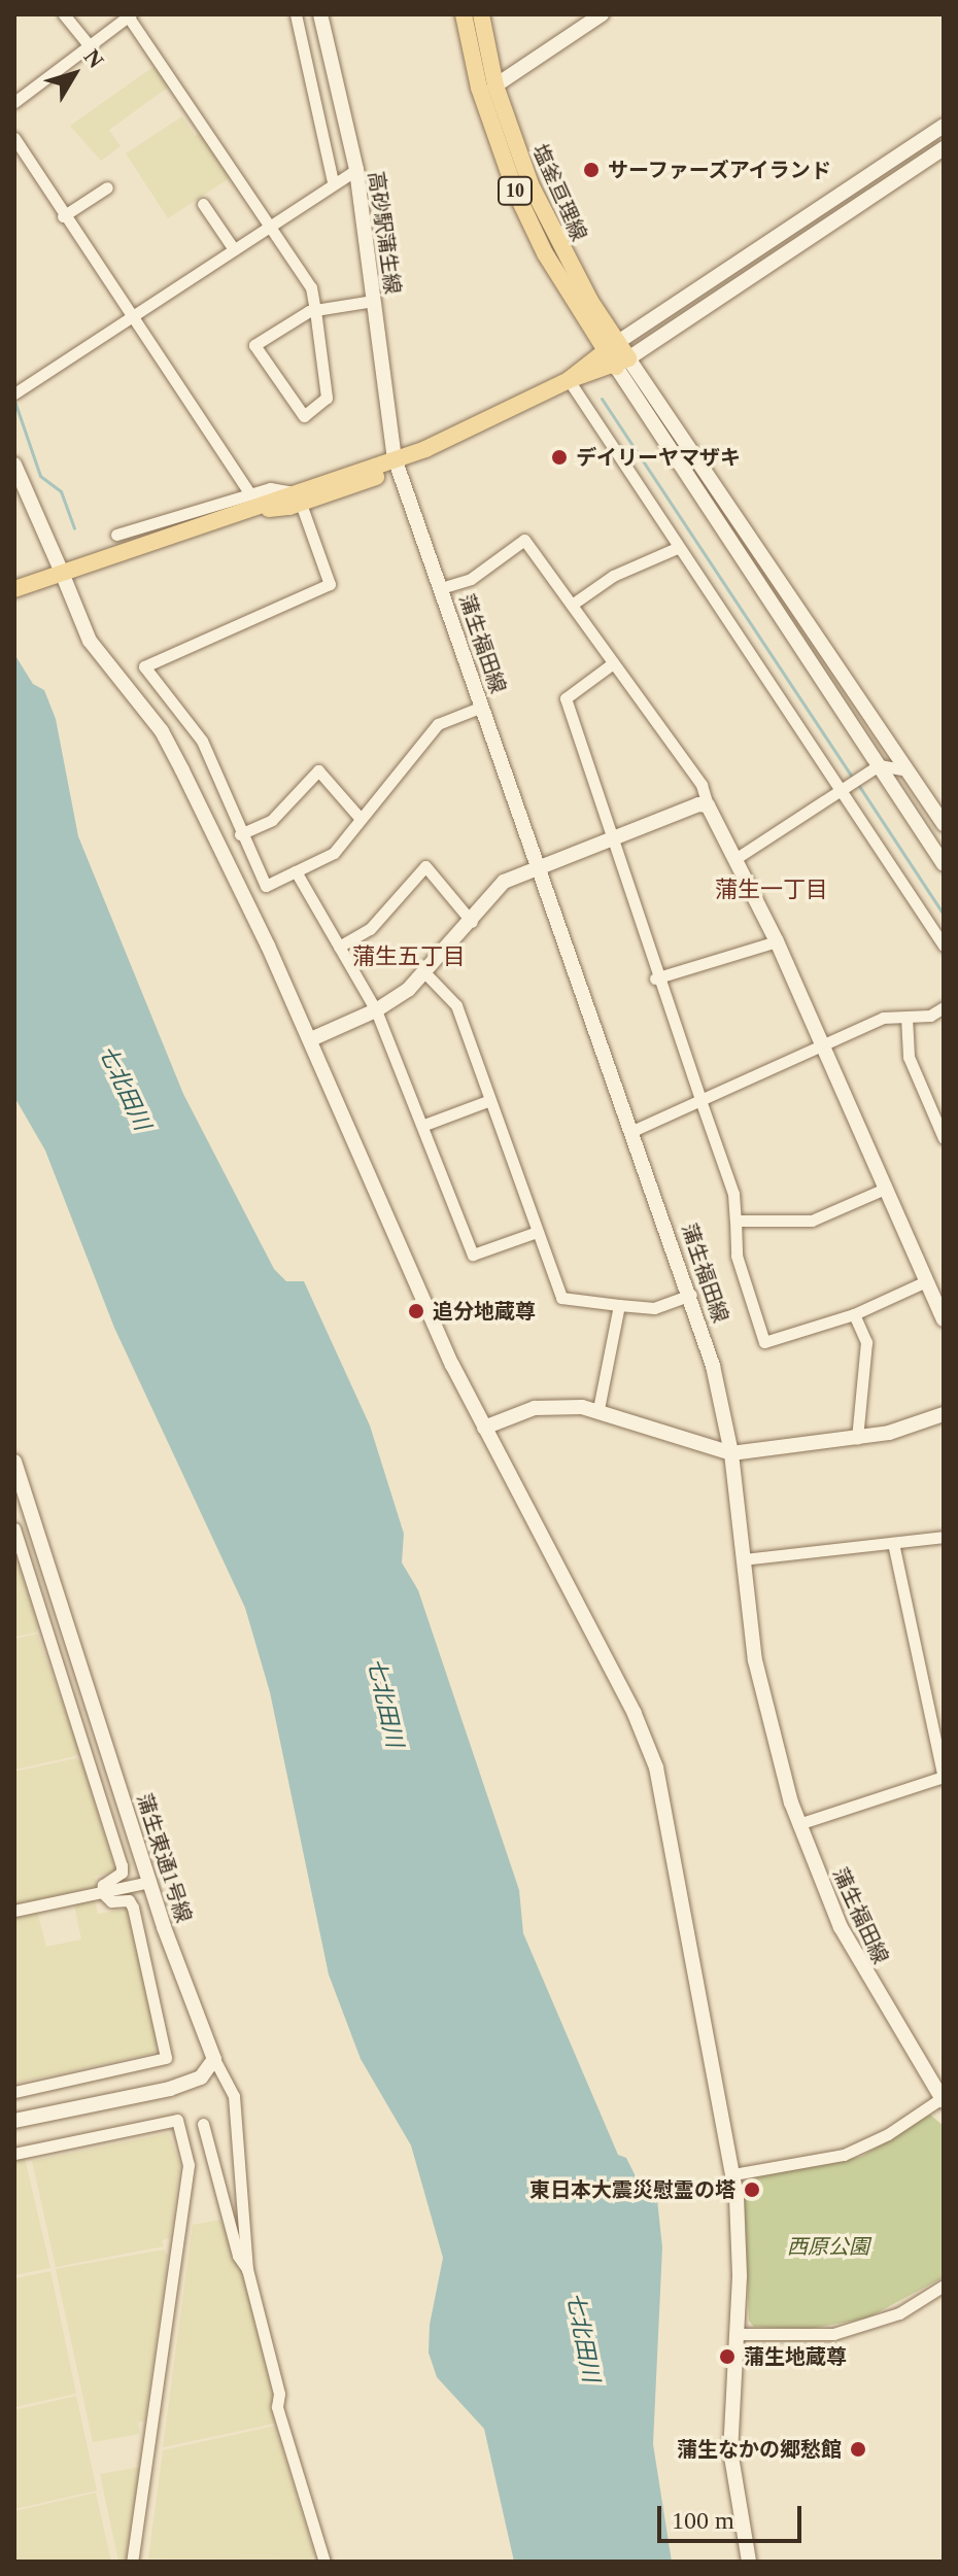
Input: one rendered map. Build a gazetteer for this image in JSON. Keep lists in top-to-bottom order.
{
  "streets": {
    "main road": ["10", "塩釜亘理線"],
    "street": ["高砂駅蒲生線", "蒲生福田線", "蒲生東通1号線"]
  },
  "crossings": [
    ["高砂駅蒲生線", "蒲生福田線"]
  ],
  "districts": ["蒲生一丁目", "蒲生五丁目"],
  "water": ["七北田川"],
  "parks": ["西原公園"],
  "places": [
    "サーファーズアイランド",
    "デイリーヤマザキ",
    "追分地蔵尊",
    "東日本大震災慰霊の塔",
    "蒲生地蔵尊",
    "蒲生なかの郷愁館"
  ],
  "scale_bar": "100 m",
  "north": "top right"
}
